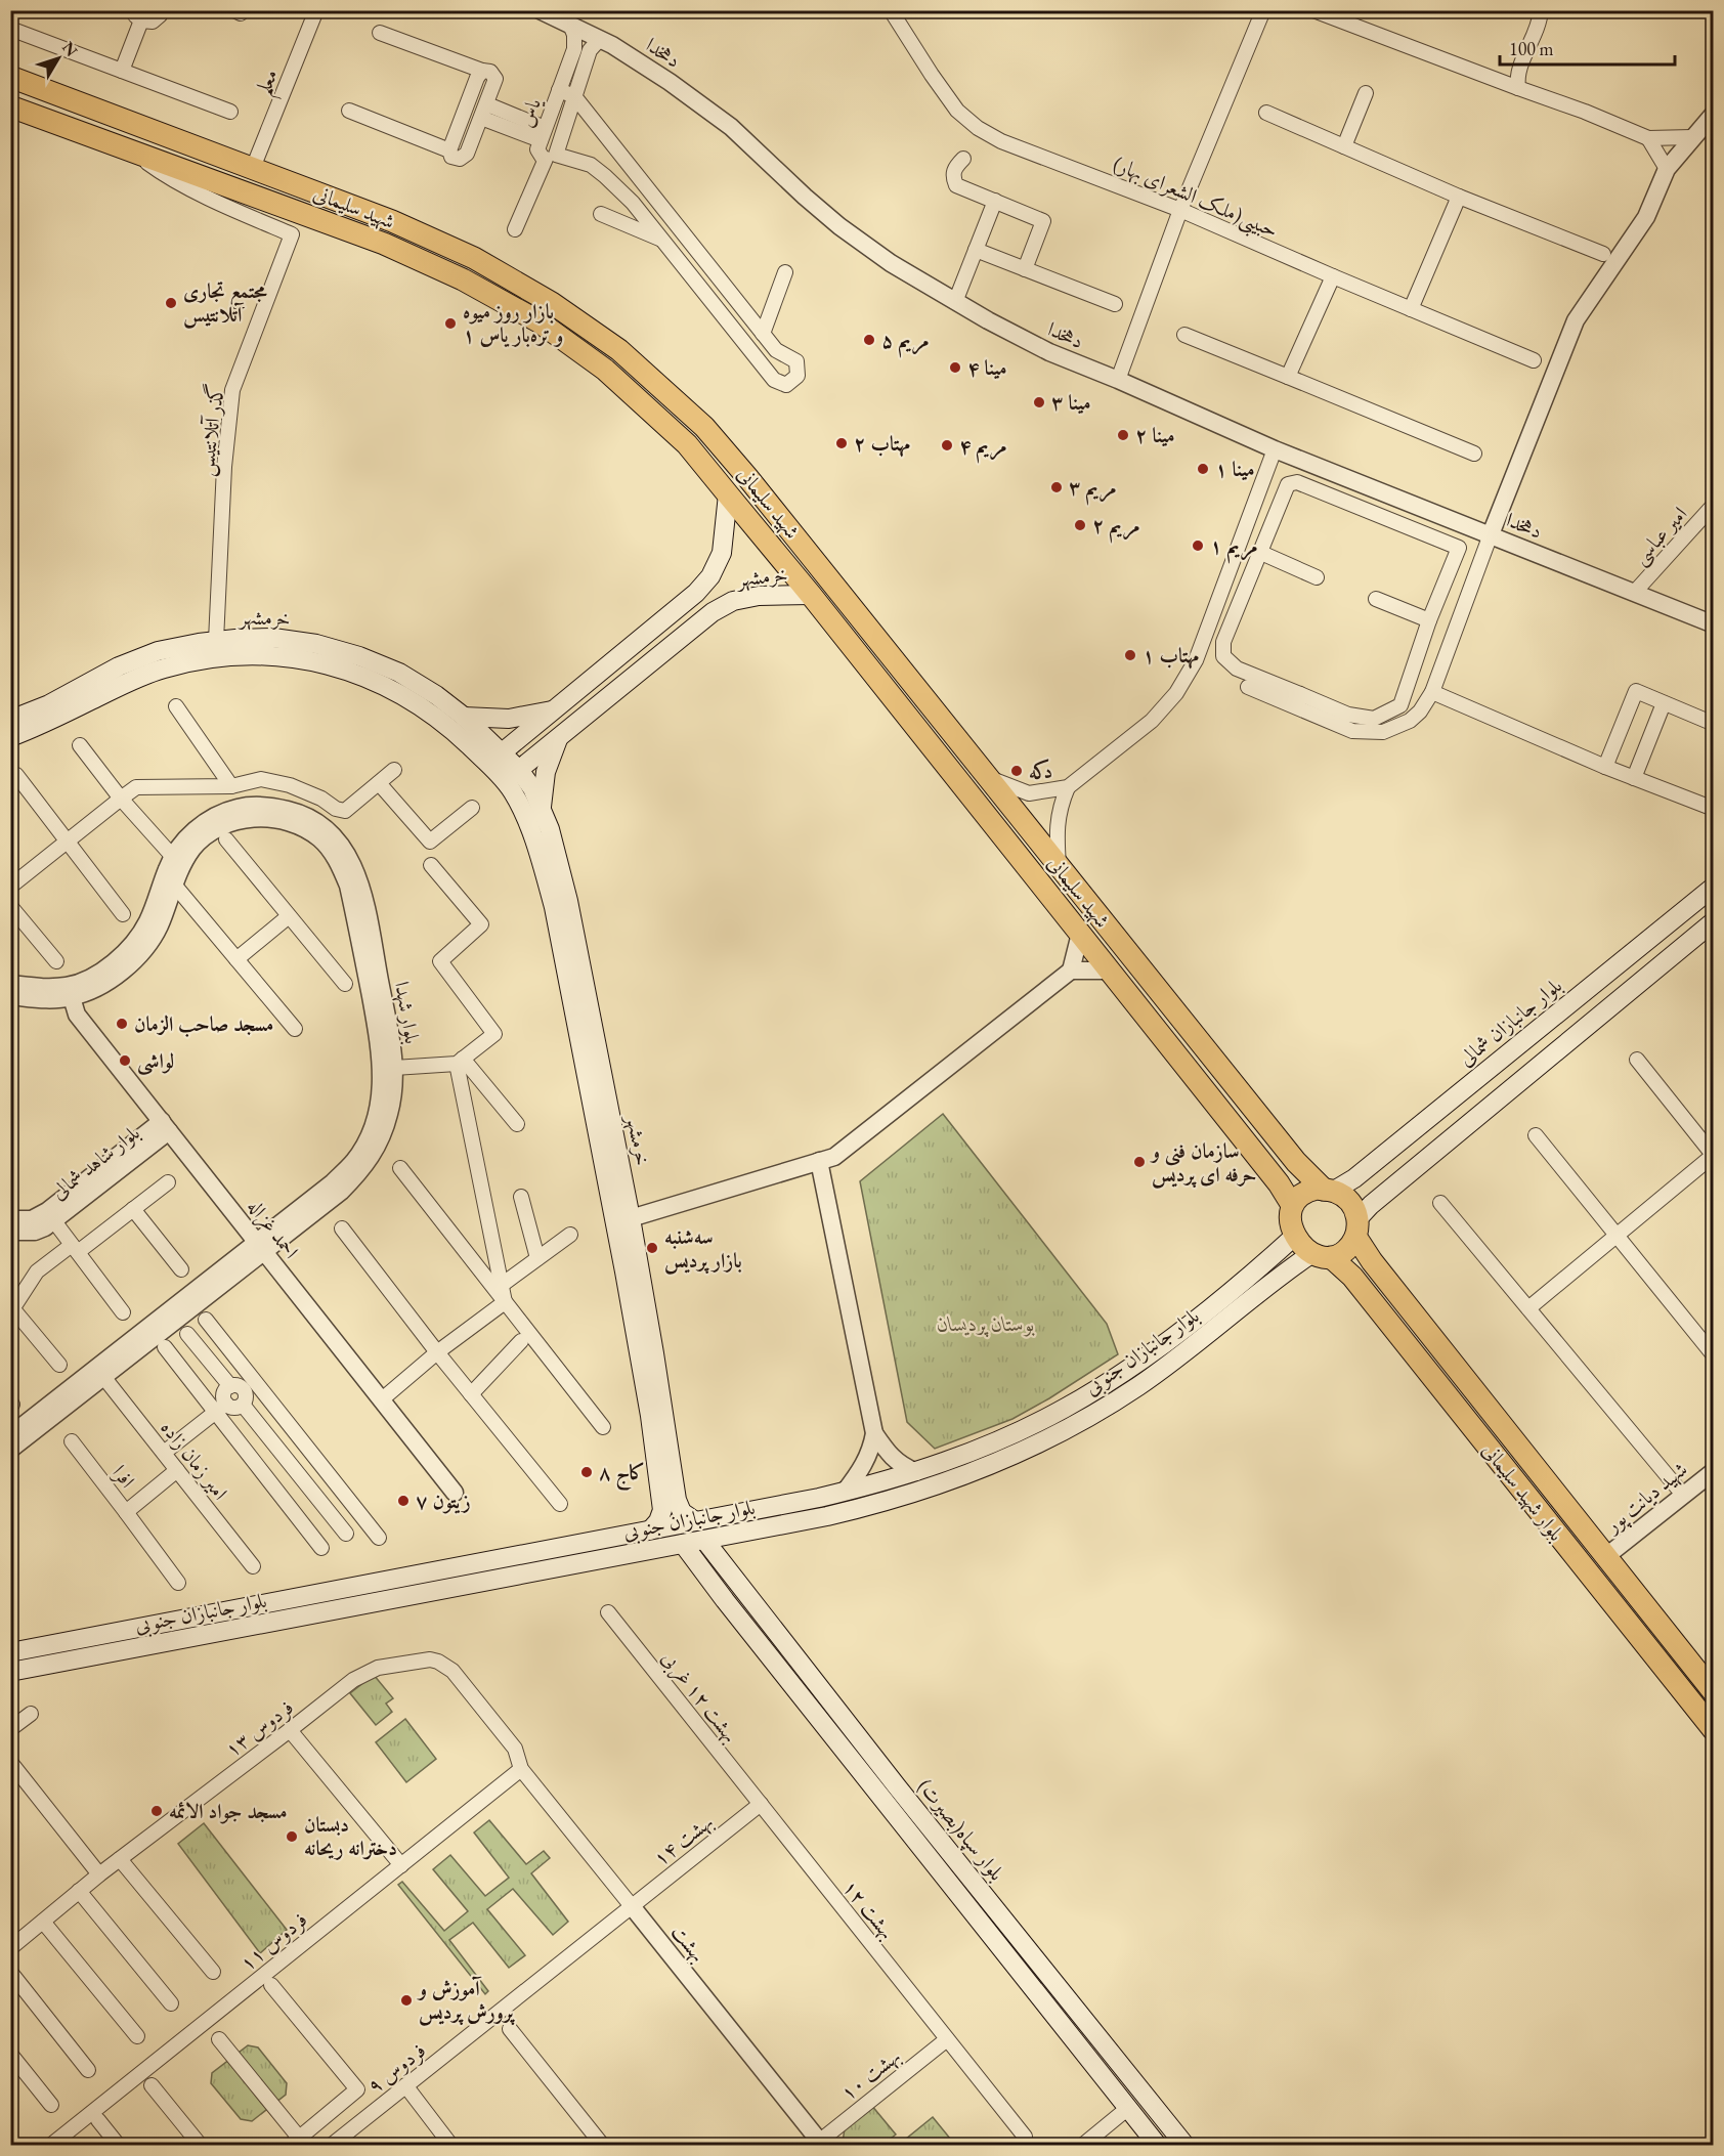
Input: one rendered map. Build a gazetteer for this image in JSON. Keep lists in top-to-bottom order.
{
  "streets": {
    "main road": [
      "شهید سلیمانی",
      "خرمشهر",
      "بلوار جانبازان شمالی",
      "بلوار جانبازان جنوبی",
      "بلوار شهید سلیمانی",
      "بلوار سپاه(بصیرت)"
    ],
    "street": [
      "دهخدا",
      "معلم",
      "یاس",
      "حبیبی(ملک الشعرای بهار)",
      "گذر آتلانتیس",
      "امیر عباسی",
      "بلوار شهدا",
      "بلوار شاهد شمالی",
      "احمد غزاله",
      "امیر زمان زاده",
      "افرا",
      "شهید دیانت پور",
      "بهشت ۱۲ غربی",
      "فردوس ۱۳",
      "بهشت ۱۴",
      "بهشت ۱۲",
      "فردوس ۱۱",
      "بهشت",
      "فردوس ۹",
      "بهشت ۱۰"
    ]
  },
  "crossings": [
    ["دهخدا", "یاس"],
    ["دهخدا", "امیر عباسی"],
    ["معلم", "شهید سلیمانی"],
    ["شهید سلیمانی", "گذر آتلانتیس"],
    ["شهید سلیمانی", "خرمشهر"],
    ["شهید سلیمانی", "بلوار جانبازان شمالی"],
    ["شهید سلیمانی", "بلوار جانبازان جنوبی"],
    ["شهید سلیمانی", "بلوار شهید سلیمانی"],
    ["گذر آتلانتیس", "خرمشهر"],
    ["بلوار شهدا", "احمد غزاله"],
    ["بلوار شهدا", "امیر زمان زاده"],
    ["بلوار جانبازان شمالی", "بلوار جانبازان جنوبی"],
    ["بلوار جانبازان شمالی", "بلوار شهید سلیمانی"],
    ["بلوار شاهد شمالی", "احمد غزاله"],
    ["بلوار جانبازان جنوبی", "بلوار شهید سلیمانی"],
    ["بلوار جانبازان جنوبی", "بلوار سپاه(بصیرت)"],
    ["امیر زمان زاده", "افرا"],
    ["بلوار شهید سلیمانی", "شهید دیانت پور"],
    ["بهشت ۱۲ غربی", "بهشت ۱۴"],
    ["بهشت ۱۲ غربی", "بهشت ۱۲"],
    ["فردوس ۱۳", "فردوس ۱۱"],
    ["فردوس ۱۳", "بهشت"],
    ["بهشت ۱۴", "بهشت ۱۲"],
    ["بهشت ۱۴", "بهشت"],
    ["بهشت ۱۴", "فردوس ۹"],
    ["بهشت ۱۲", "بهشت ۱۰"],
    ["فردوس ۱۱", "بهشت"],
    ["بهشت", "فردوس ۹"],
    ["بهشت", "بهشت ۱۰"]
  ],
  "parks": ["بوستان پردیسان"],
  "places": [
    "مجتمع تجاری آتلانتیس",
    "بازار روز میوه و تره‌بار یاس ۱",
    "مریم ۵",
    "مینا ۴",
    "مینا ۳",
    "مینا ۲",
    "مهتاب ۲",
    "مریم ۴",
    "مینا ۱",
    "مریم ۳",
    "مریم ۲",
    "مریم ۱",
    "مهتاب ۱",
    "دکه",
    "مسجد صاحب الزمان",
    "لواشی",
    "سازمان فنی و حرفه ای پردیس",
    "سه‌شنبه بازار پردیس",
    "کاج ۸",
    "زیتون ۷",
    "مسجد جواد الائمه",
    "دبستان دخترانه ریحانه",
    "آموزش و پرورش پردیس"
  ],
  "scale_bar": "100 m",
  "north": "top right"
}
